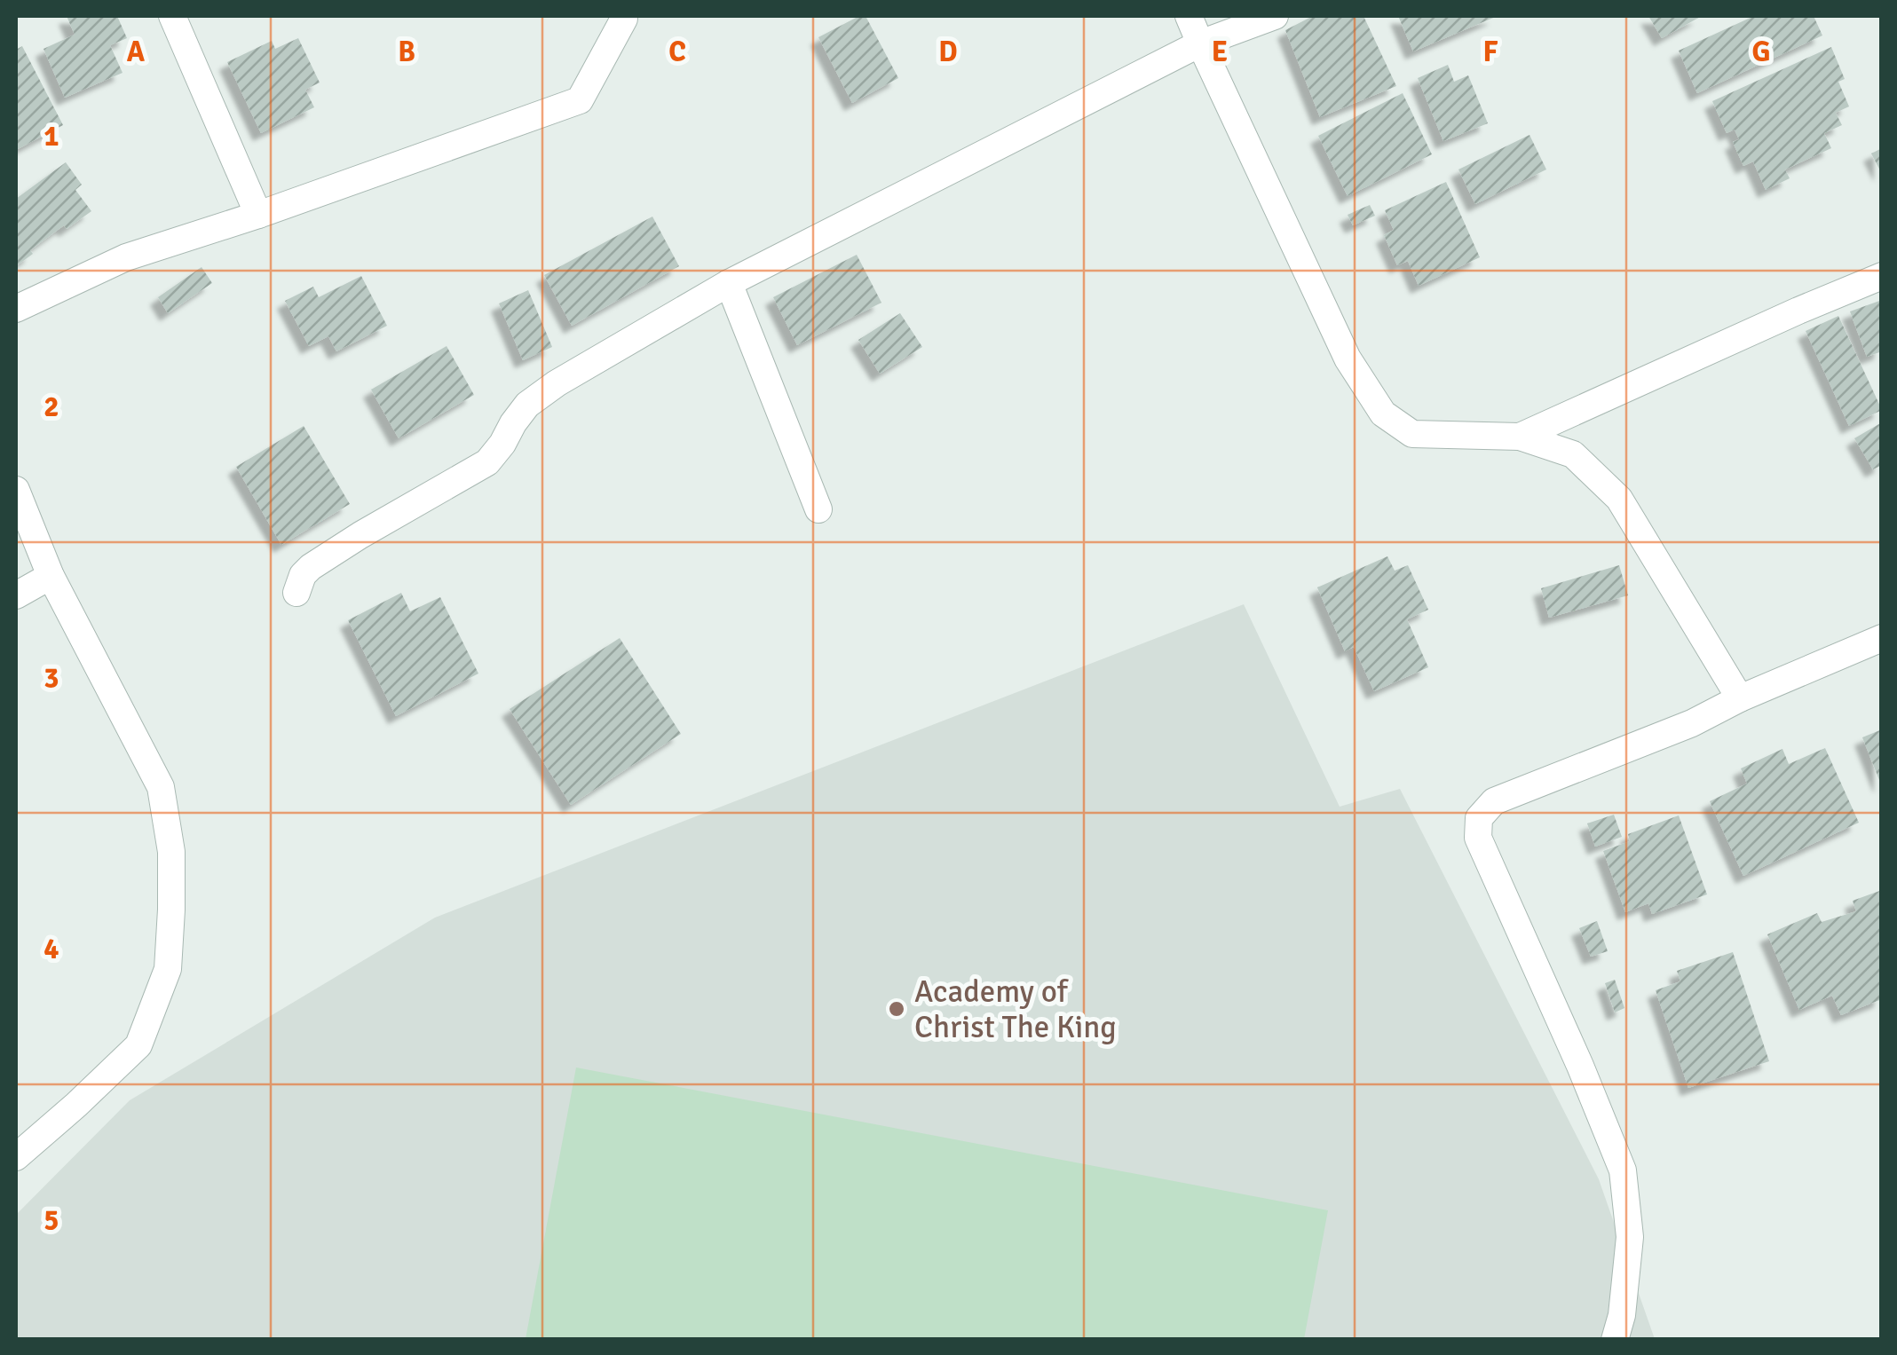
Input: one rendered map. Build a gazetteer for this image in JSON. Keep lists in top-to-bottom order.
{
  "places": ["Academy of Christ The King"],
  "grid": {
    "columns": [
      "A",
      "B",
      "C",
      "D",
      "E",
      "F",
      "G"
    ],
    "rows": [
      "1",
      "2",
      "3",
      "4",
      "5"
    ]
  }
}
